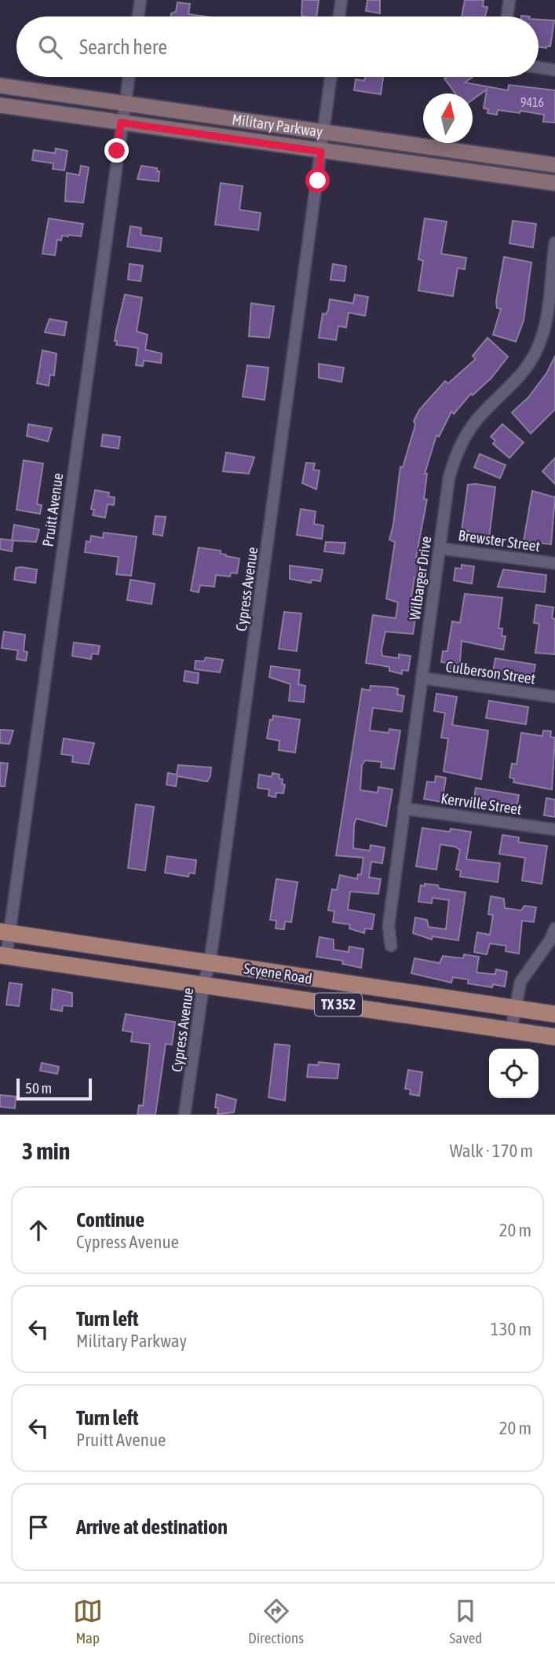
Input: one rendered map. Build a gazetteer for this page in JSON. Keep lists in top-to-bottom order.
{
  "streets": {
    "main road": ["Military Parkway", "Scyene Road", "TX 352"],
    "street": [
      "Pruitt Avenue",
      "Brewster Street",
      "Wilbarger Drive",
      "Cypress Avenue",
      "Culberson Street",
      "Kerrville Street"
    ]
  },
  "crossings": [
    ["Military Parkway", "Pruitt Avenue"],
    ["Military Parkway", "Cypress Avenue"],
    ["Pruitt Avenue", "Scyene Road"],
    ["Brewster Street", "Wilbarger Drive"],
    ["Wilbarger Drive", "Culberson Street"],
    ["Wilbarger Drive", "Kerrville Street"],
    ["Cypress Avenue", "Scyene Road"]
  ],
  "house_numbers": ["9416"],
  "scale_bar": "50 m",
  "north": "top",
  "page": {
    "search": "Search here",
    "scale": "50 m",
    "heading": ["3 min", "Walk · 170 m"],
    "list": [
      ["Continue", "Cypress Avenue", "20 m"],
      ["Turn left", "Military Parkway", "130 m"],
      ["Turn left", "Pruitt Avenue", "20 m"],
      "Arrive at destination"
    ],
    "nav": ["Map", "Directions", "Saved"]
  }
}
